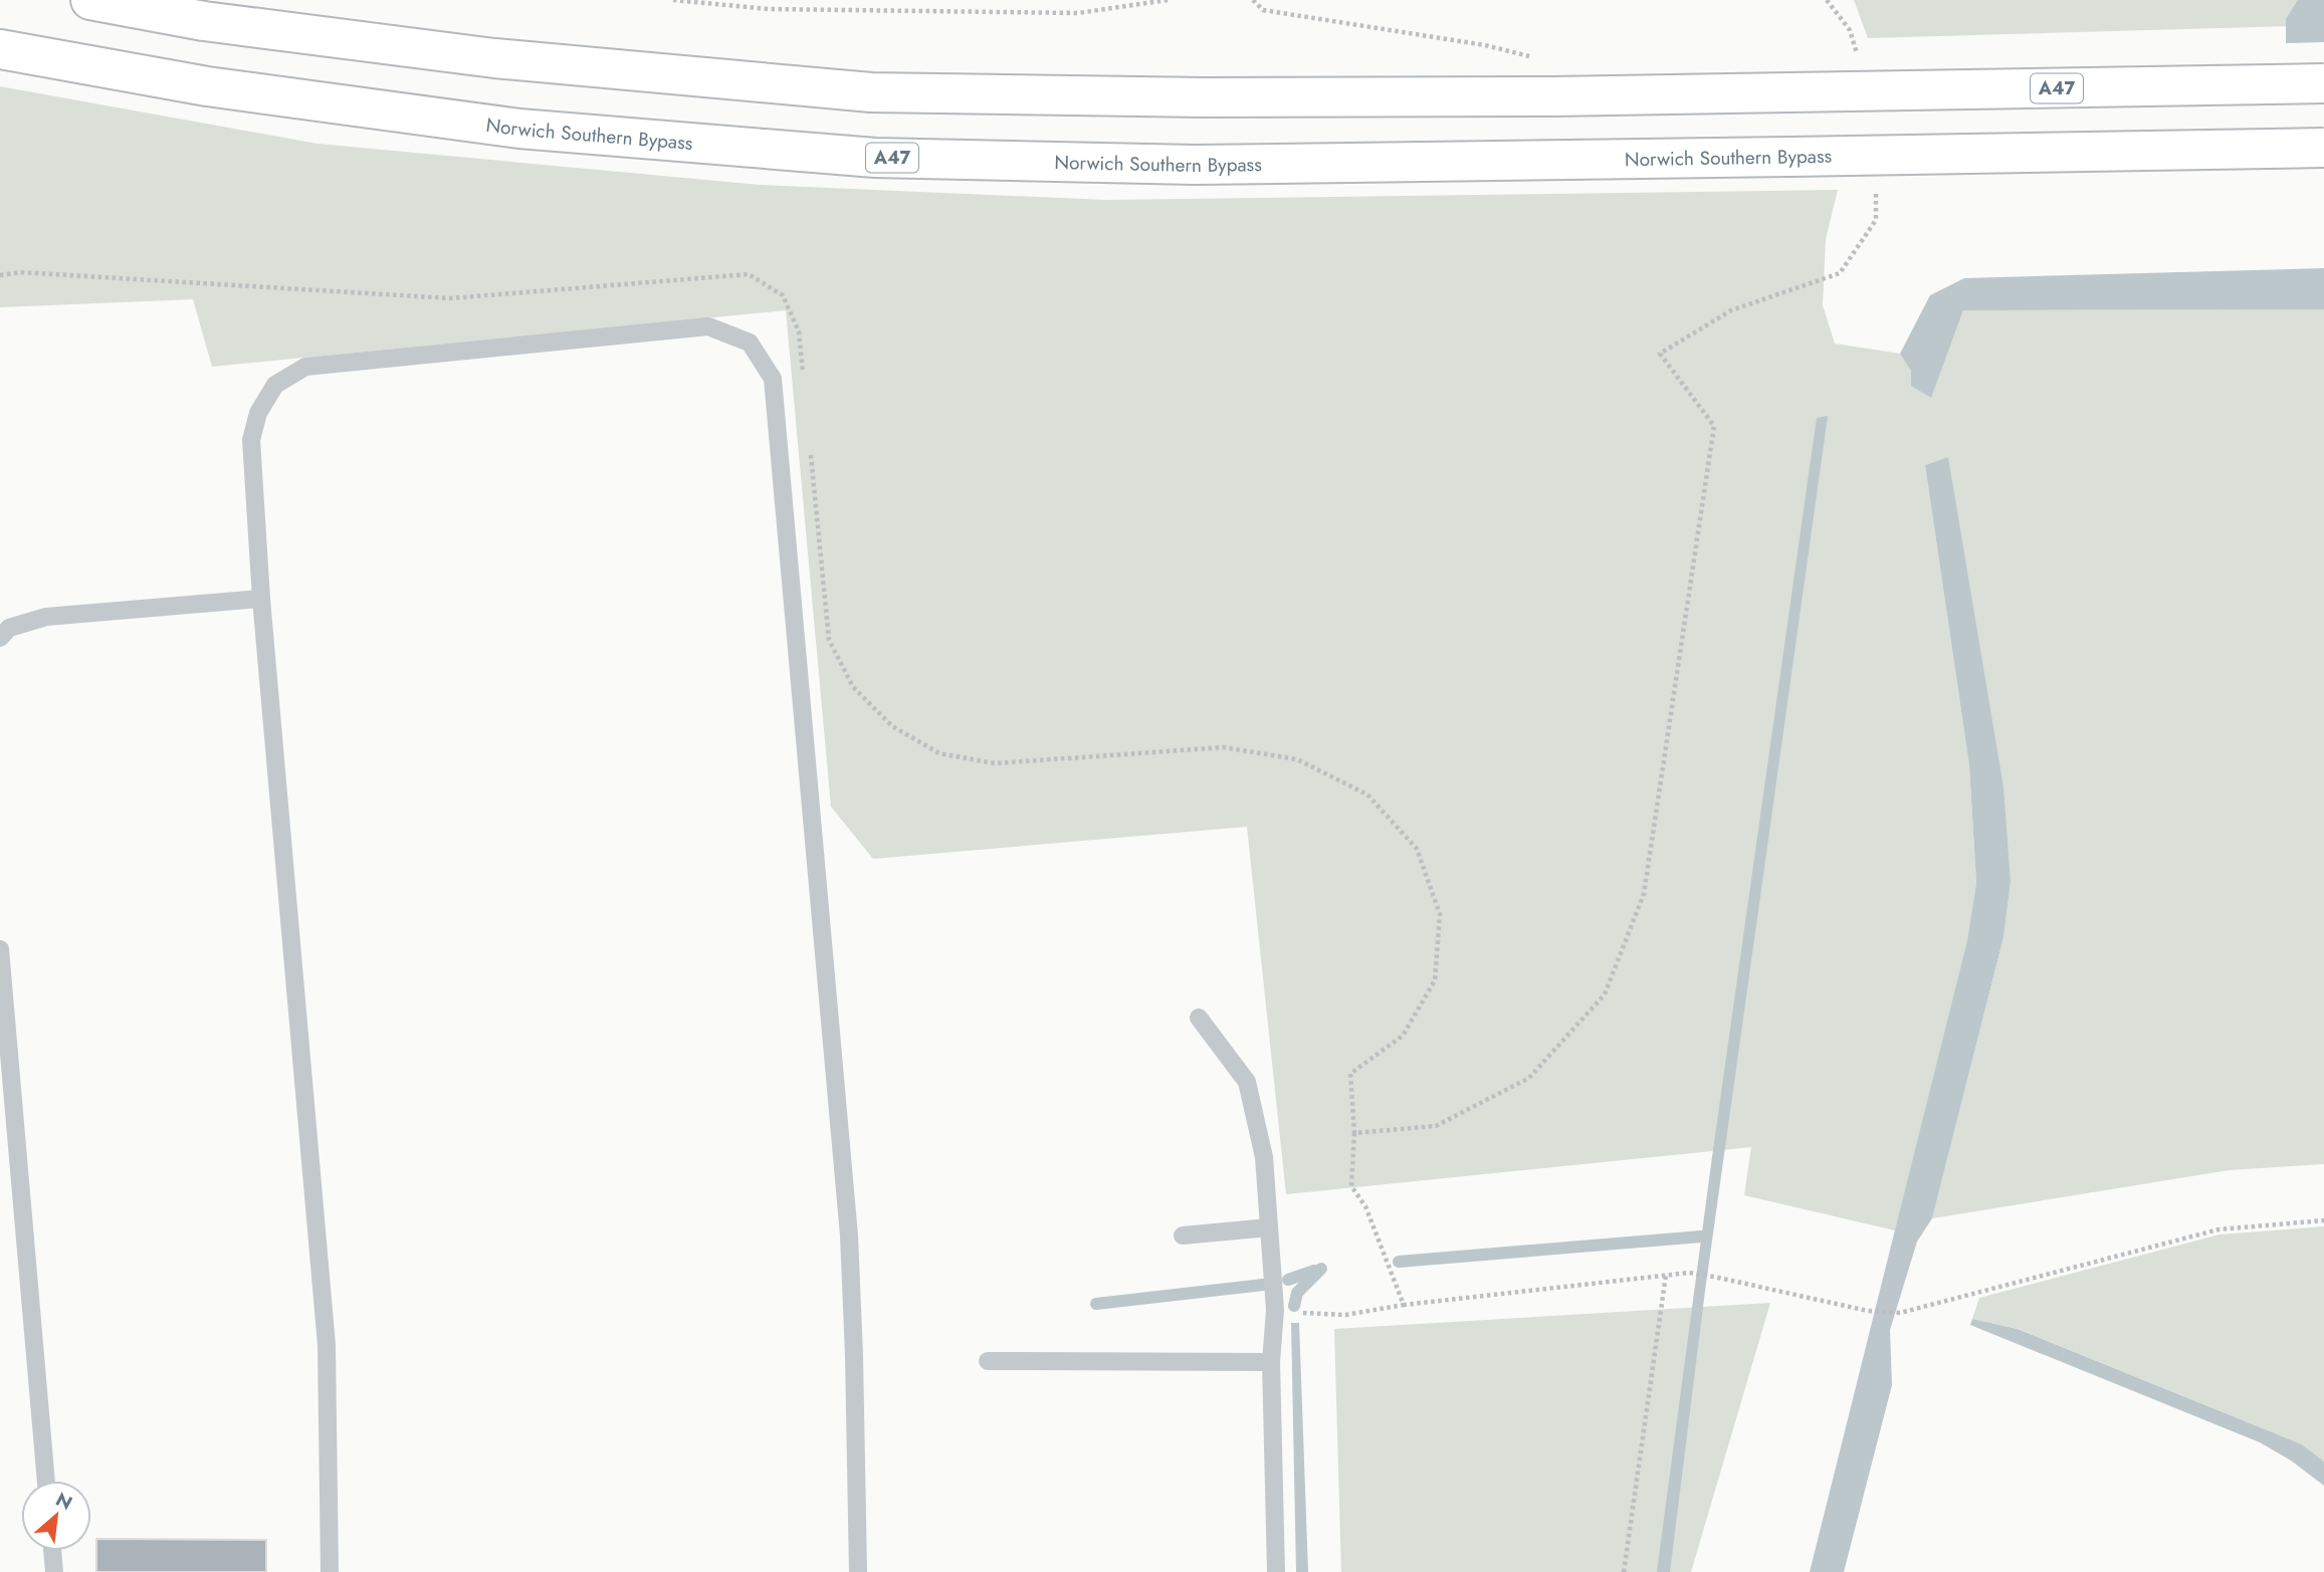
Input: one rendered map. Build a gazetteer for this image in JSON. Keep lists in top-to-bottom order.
{
  "streets": {
    "highway": ["A47", "Norwich Southern Bypass"]
  },
  "north": "top right"
}
